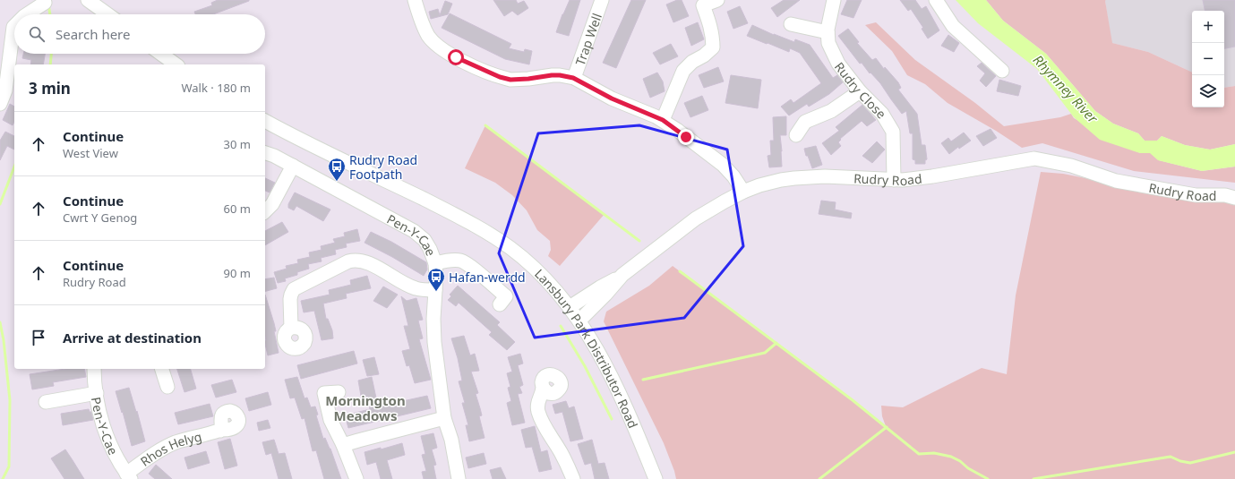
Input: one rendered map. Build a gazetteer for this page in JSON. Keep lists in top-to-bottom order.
{
  "streets": {
    "street": [
      "Trap Well",
      "Rudry Close",
      "Rudry Road",
      "Pen-Y-Cae",
      "Lansbury Park Distributor Road",
      "Rhos Helyg"
    ]
  },
  "crossings": [
    ["Rudry Close", "Rudry Road"],
    ["Pen-Y-Cae", "Rhos Helyg"]
  ],
  "districts": ["Mornington Meadows"],
  "water": ["Rhymney River"],
  "places": {
    "bus stop": ["Rudry Road Footpath", "Hafan-werdd"]
  },
  "page": {
    "map_buttons": ["+", "−"],
    "search": "Search here",
    "heading": ["3 min", "Walk · 180 m"],
    "list": [
      ["Continue", "West View", "30 m"],
      ["Continue", "Cwrt Y Genog", "60 m"],
      ["Continue", "Rudry Road", "90 m"],
      "Arrive at destination"
    ]
  }
}
